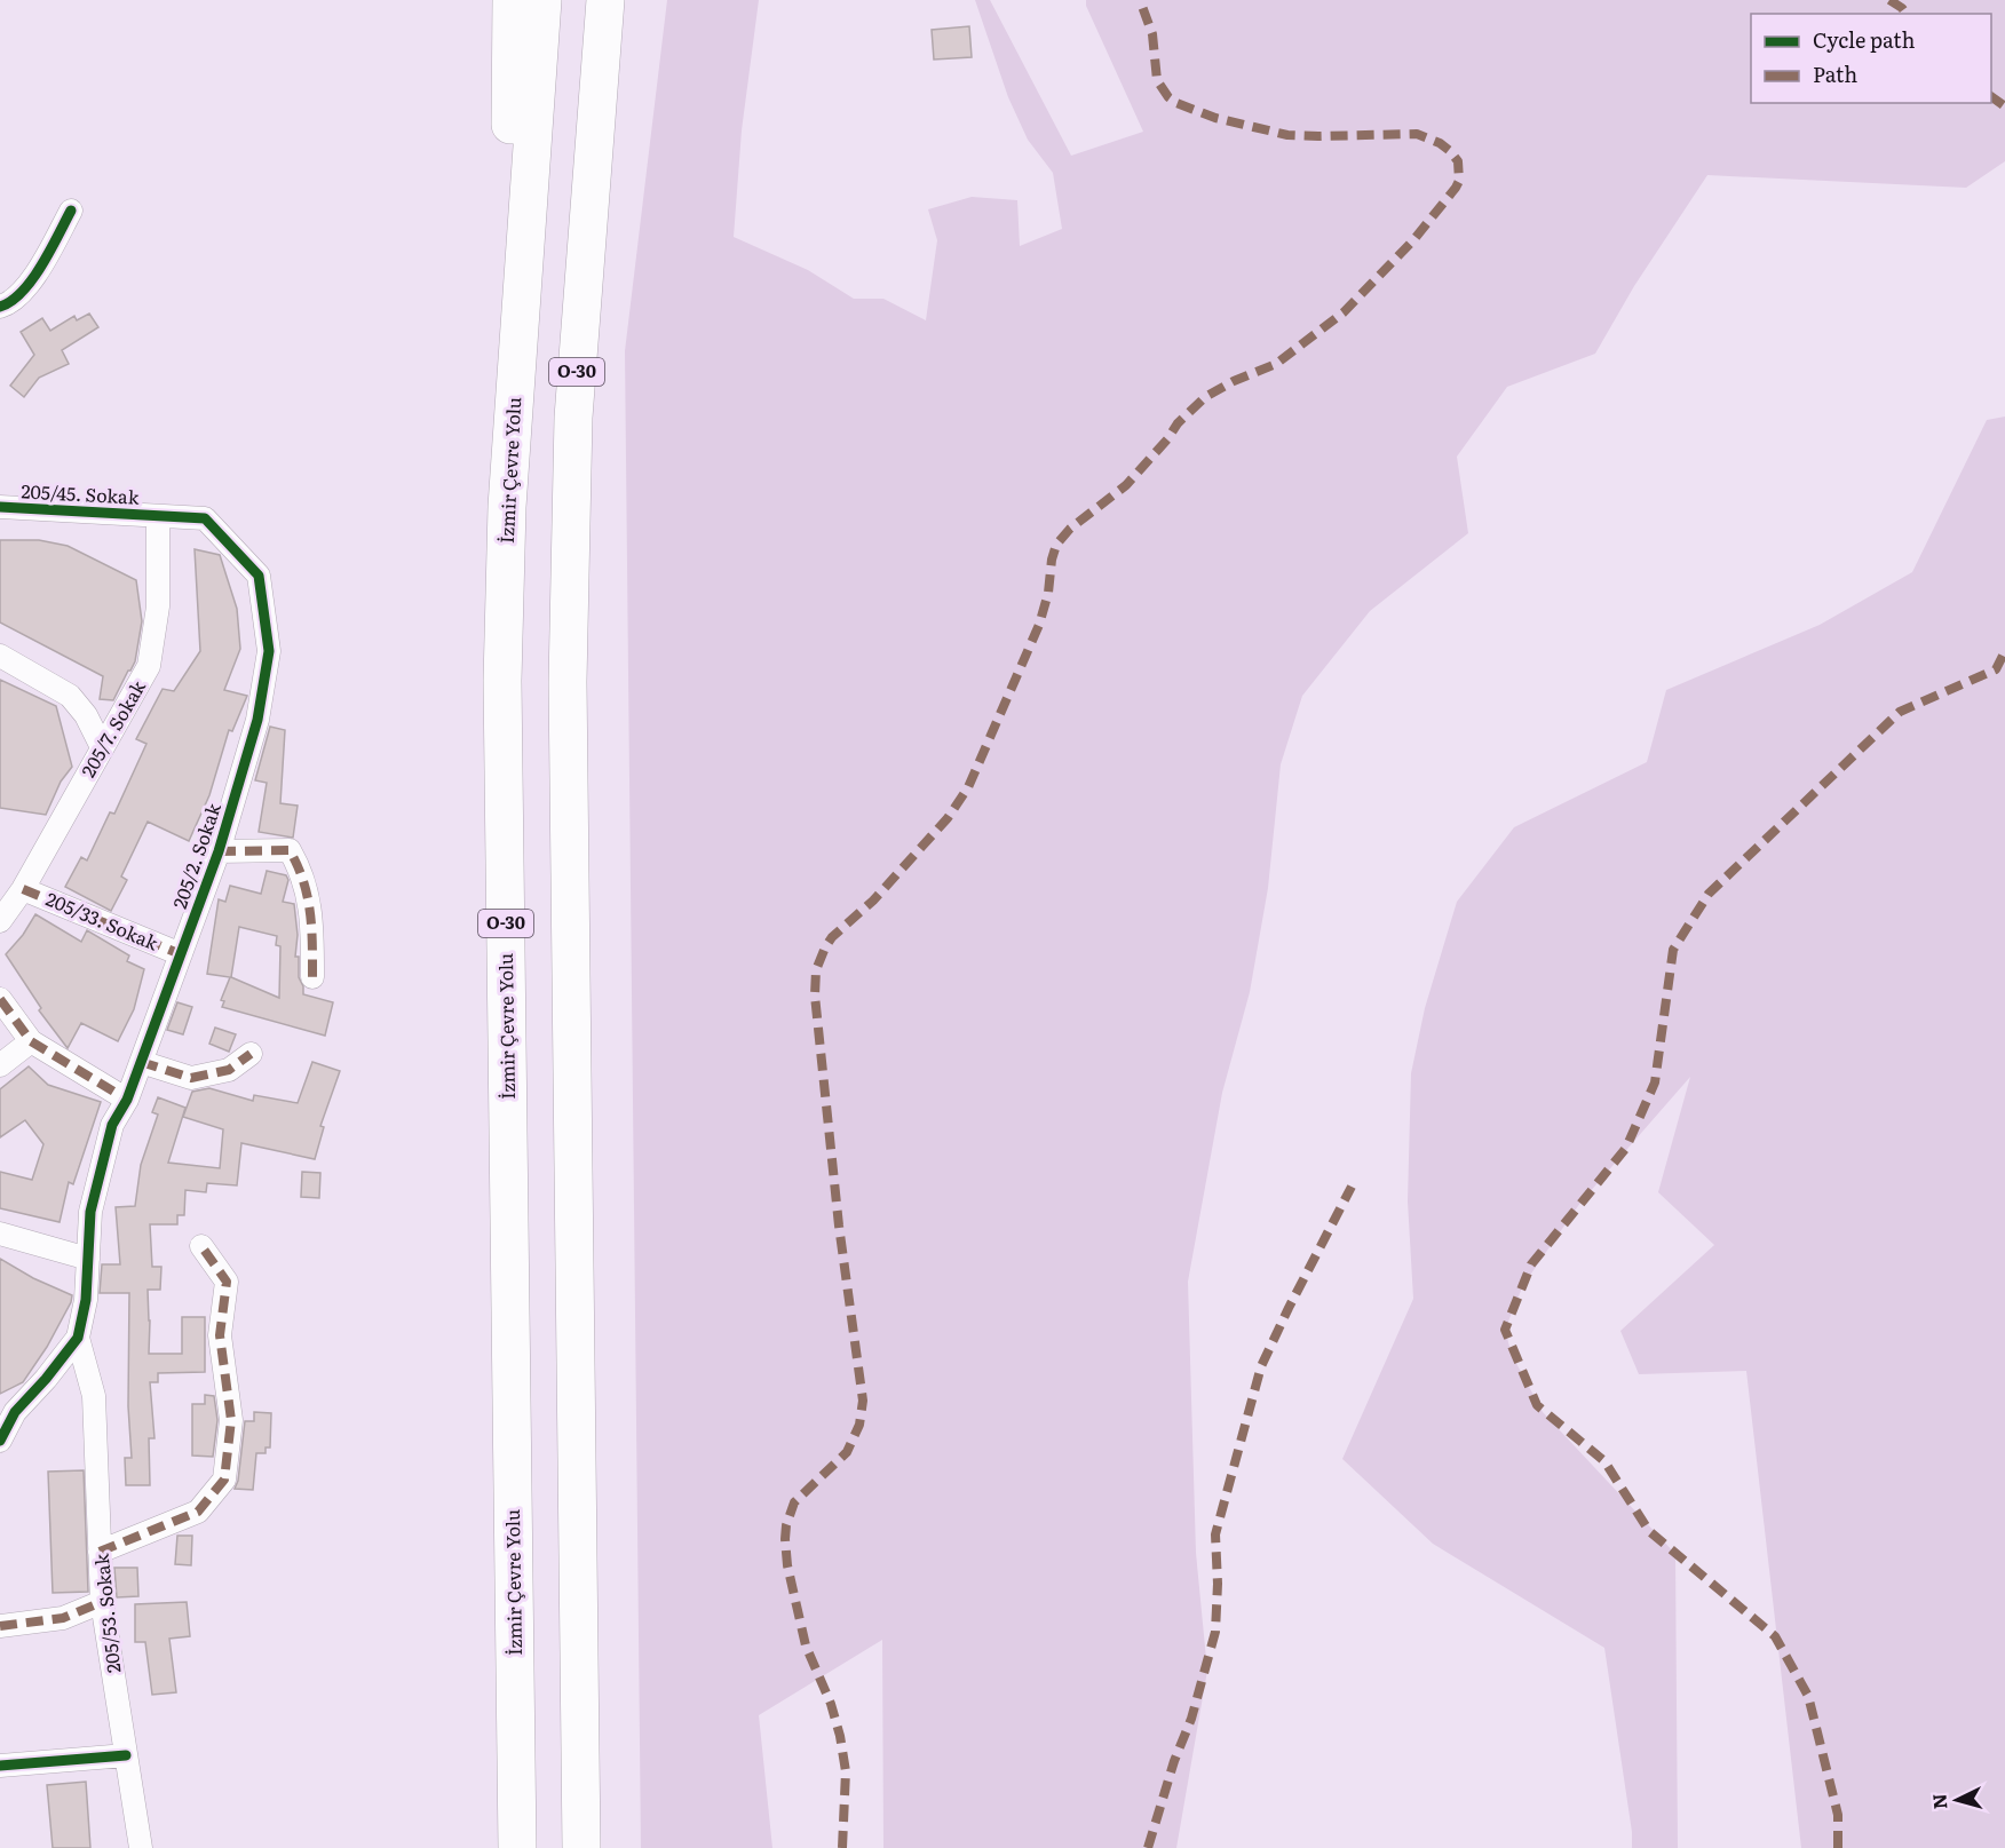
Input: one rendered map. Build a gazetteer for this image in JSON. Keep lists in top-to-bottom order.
{
  "streets": {
    "highway": ["O-30", "İzmir Çevre Yolu"],
    "street": [
      "205/45. Sokak",
      "205/7. Sokak",
      "205/2. Sokak",
      "205/33. Sokak",
      "205/53. Sokak"
    ]
  },
  "crossings": [
    ["205/45. Sokak", "205/7. Sokak"],
    ["205/45. Sokak", "205/2. Sokak"],
    ["205/7. Sokak", "205/2. Sokak"],
    ["205/7. Sokak", "205/33. Sokak"],
    ["205/2. Sokak", "205/33. Sokak"],
    ["205/2. Sokak", "205/53. Sokak"]
  ],
  "legend": ["Cycle path", "Path"],
  "north": "left"
}
